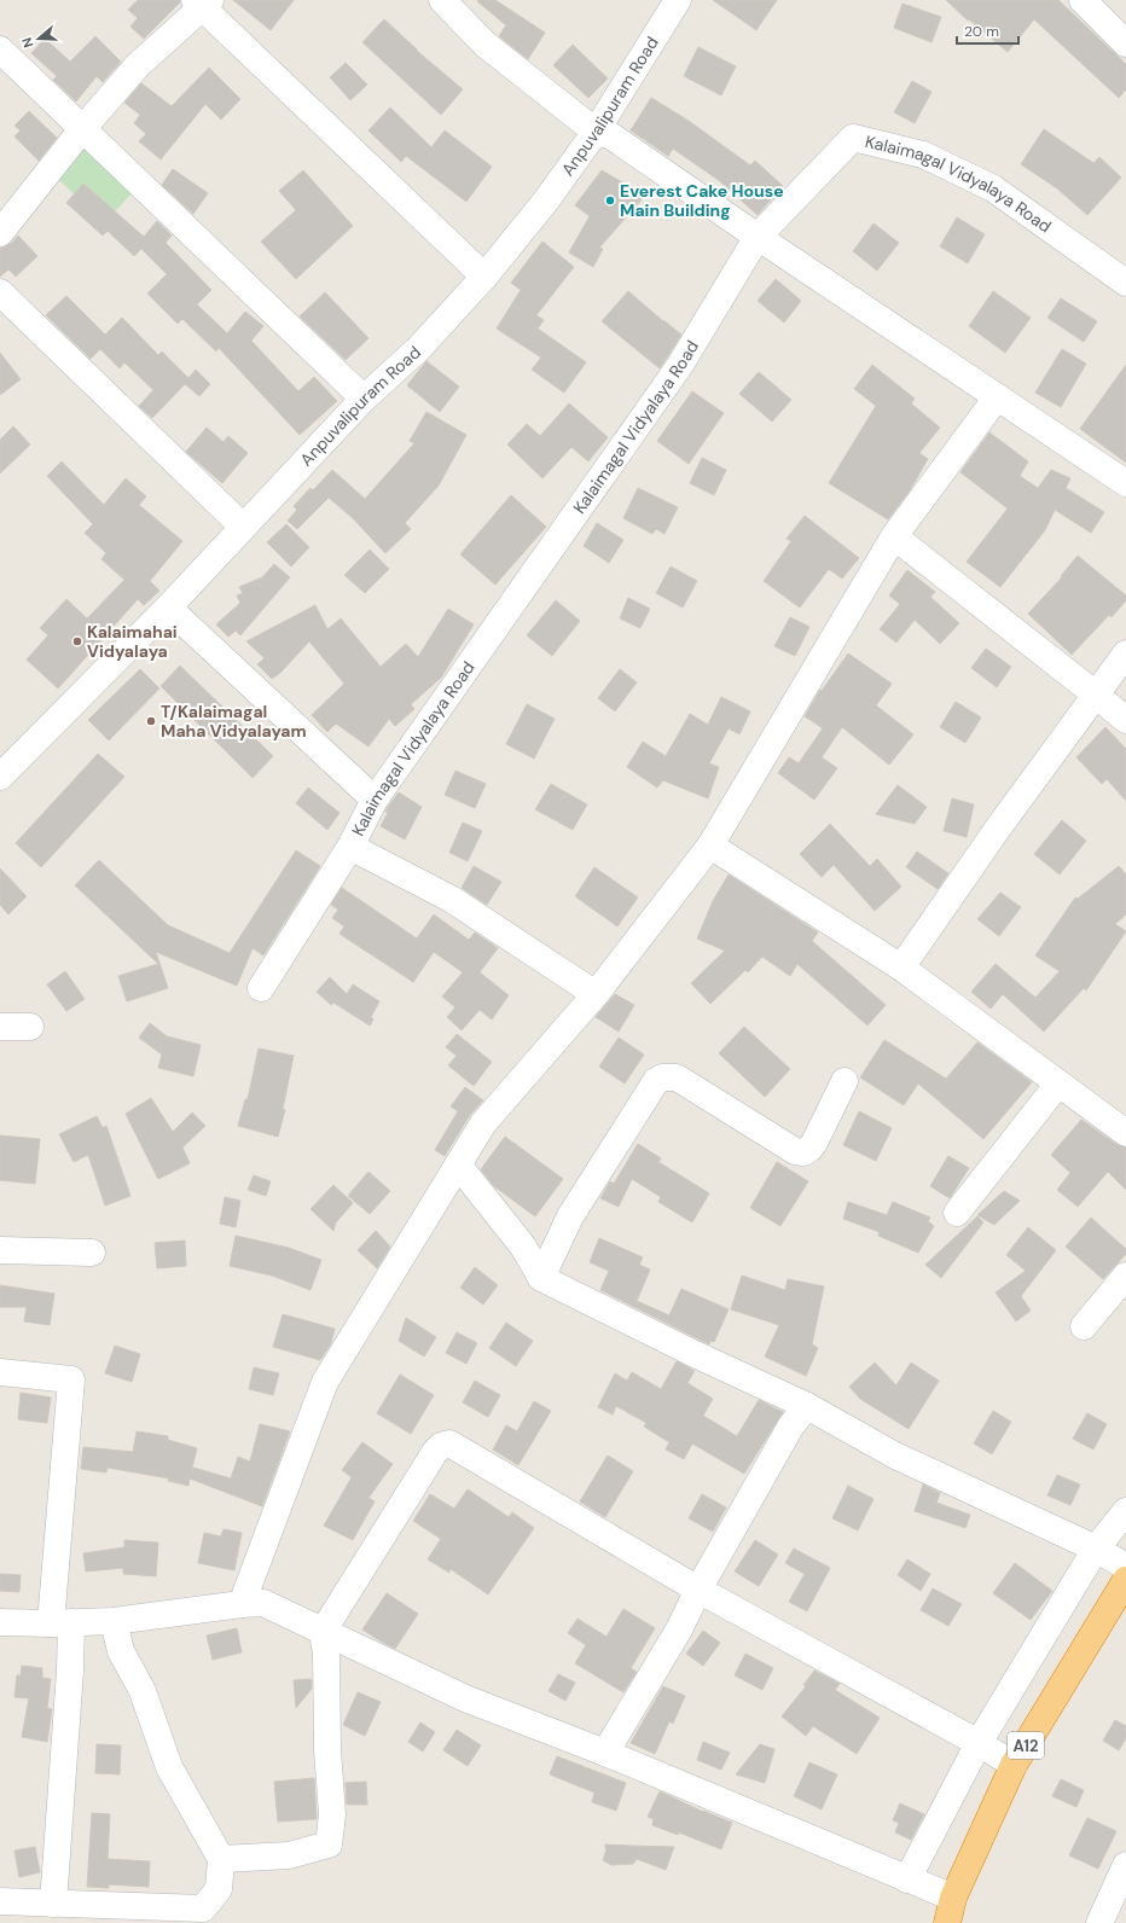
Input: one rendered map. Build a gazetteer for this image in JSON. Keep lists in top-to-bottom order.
{
  "streets": {
    "highway": ["A12"],
    "street": ["Anpuvalipuram Road", "Kalaimagal Vidyalaya Road"]
  },
  "places": ["Everest Cake House Main Building", "Kalaimahai Vidyalaya", "T/Kalaimagal Maha Vidyalayam"],
  "scale_bar": "20 m",
  "north": "left"
}
